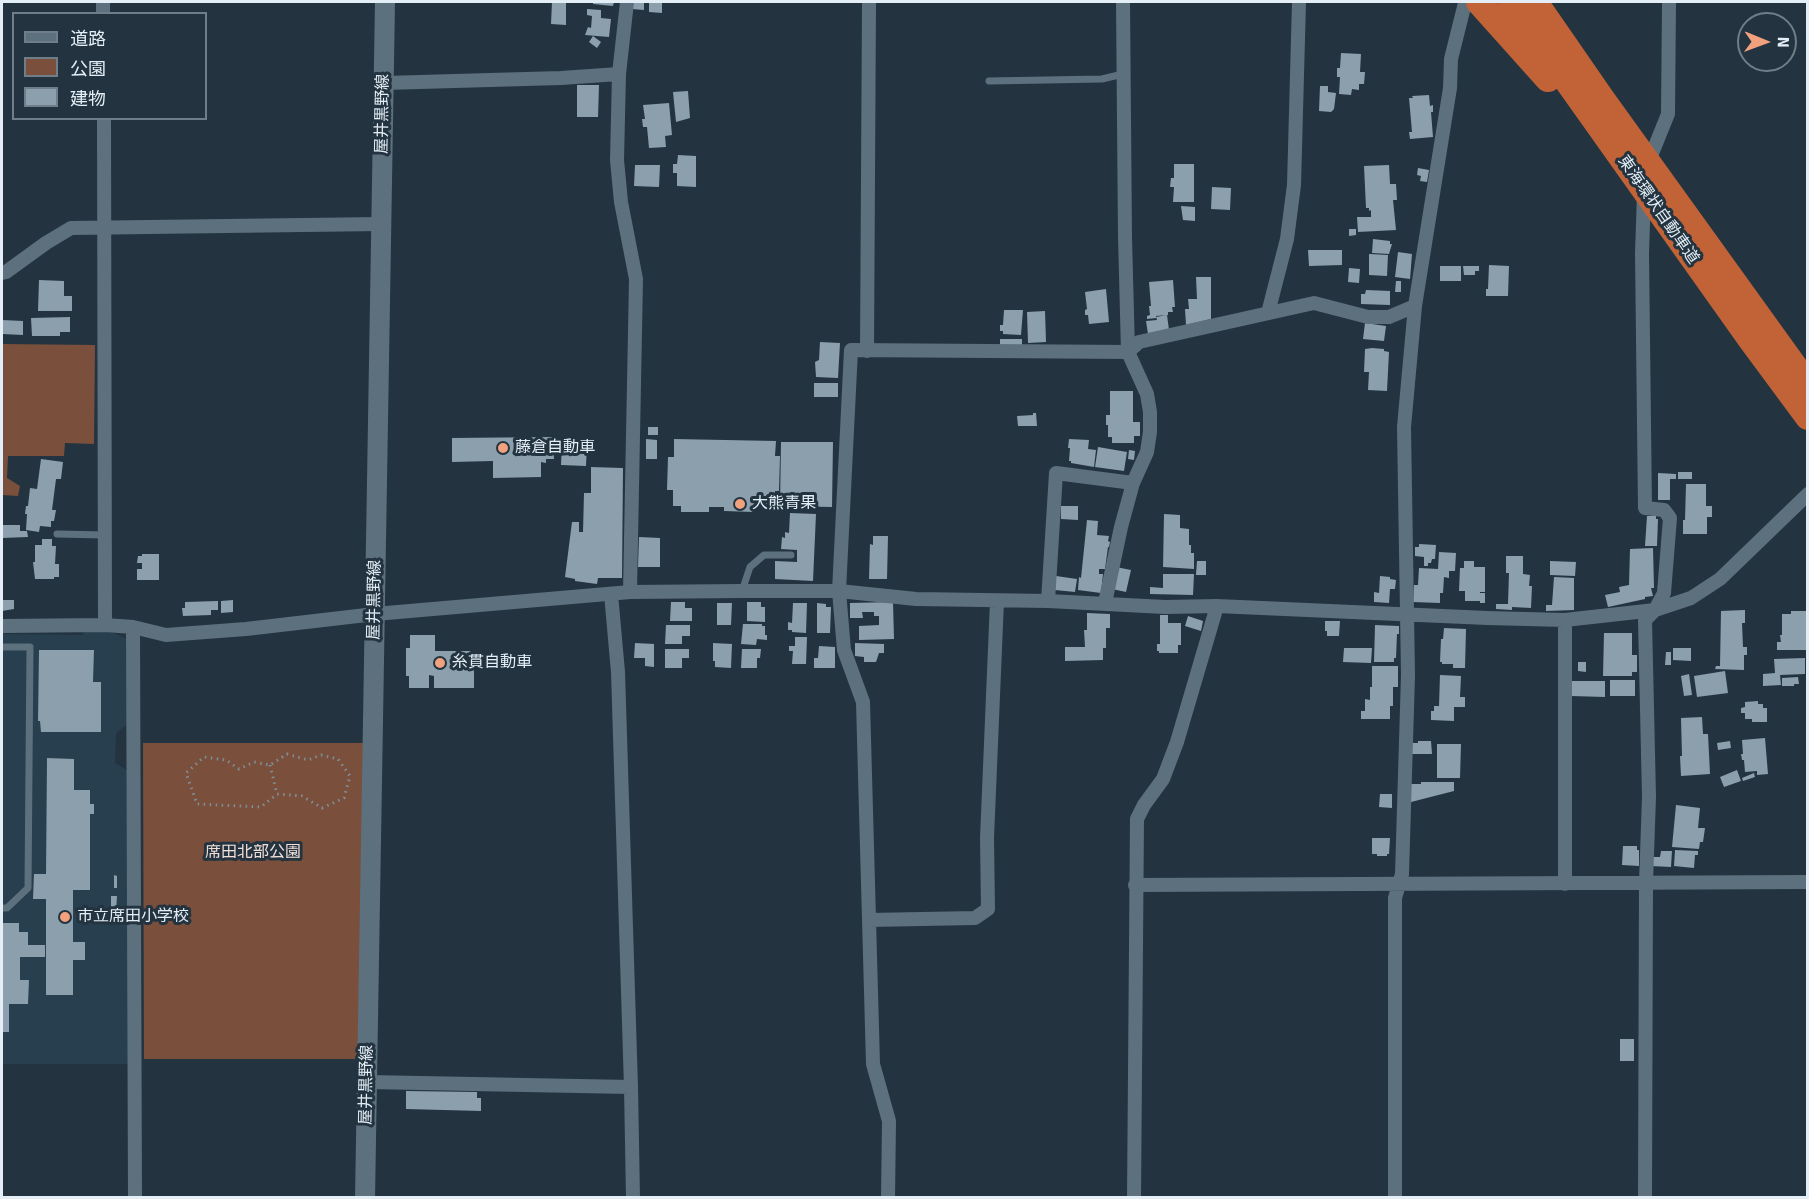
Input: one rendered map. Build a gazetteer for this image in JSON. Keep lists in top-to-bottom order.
{
  "streets": {
    "highway": ["東海環状自動車道"],
    "main road": ["屋井黒野線"]
  },
  "parks": ["席田北部公園"],
  "places": [
    "藤倉自動車",
    "大熊青果",
    "糸貫自動車",
    "市立席田小学校"
  ],
  "legend": ["道路", "公園", "建物"],
  "north": "right"
}
